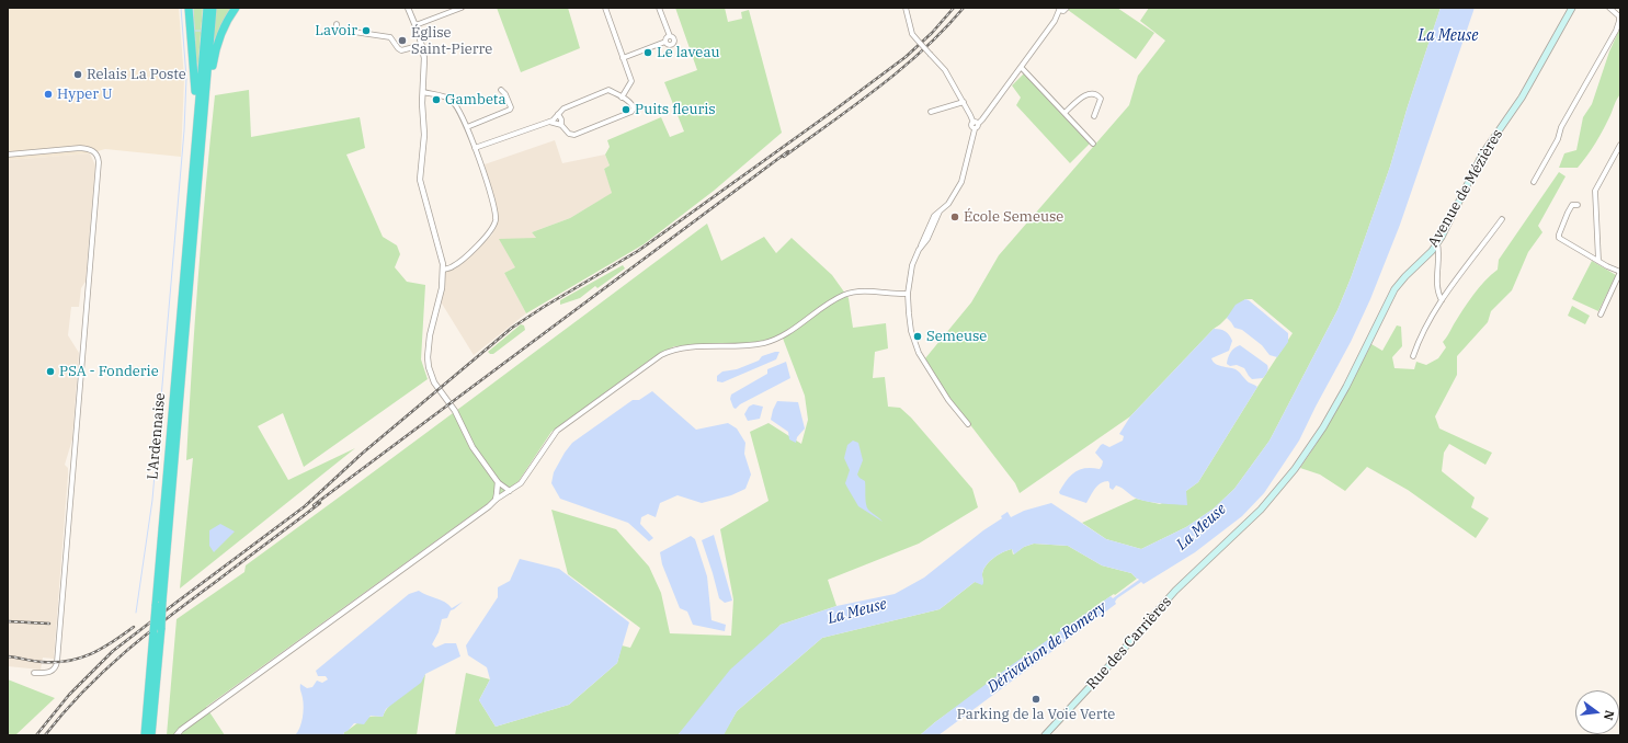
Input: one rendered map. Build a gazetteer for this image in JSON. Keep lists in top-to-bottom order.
{
  "streets": {
    "highway": ["L'Ardennaise"],
    "main road": ["Avenue de Mézières", "Rue des Carrières"]
  },
  "crossings": [
    ["Avenue de Mézières", "Rue des Carrières"]
  ],
  "water": ["La Meuse", "Dérivation de Romery"],
  "places": [
    "Lavoir",
    "Église Saint-Pierre",
    "Le laveau",
    "Relais La Poste",
    "Hyper U",
    "Gambeta",
    "Puits fleuris",
    "École Semeuse",
    "Semeuse",
    "PSA - Fonderie",
    "Parking de la Voie Verte"
  ],
  "north": "right"
}
